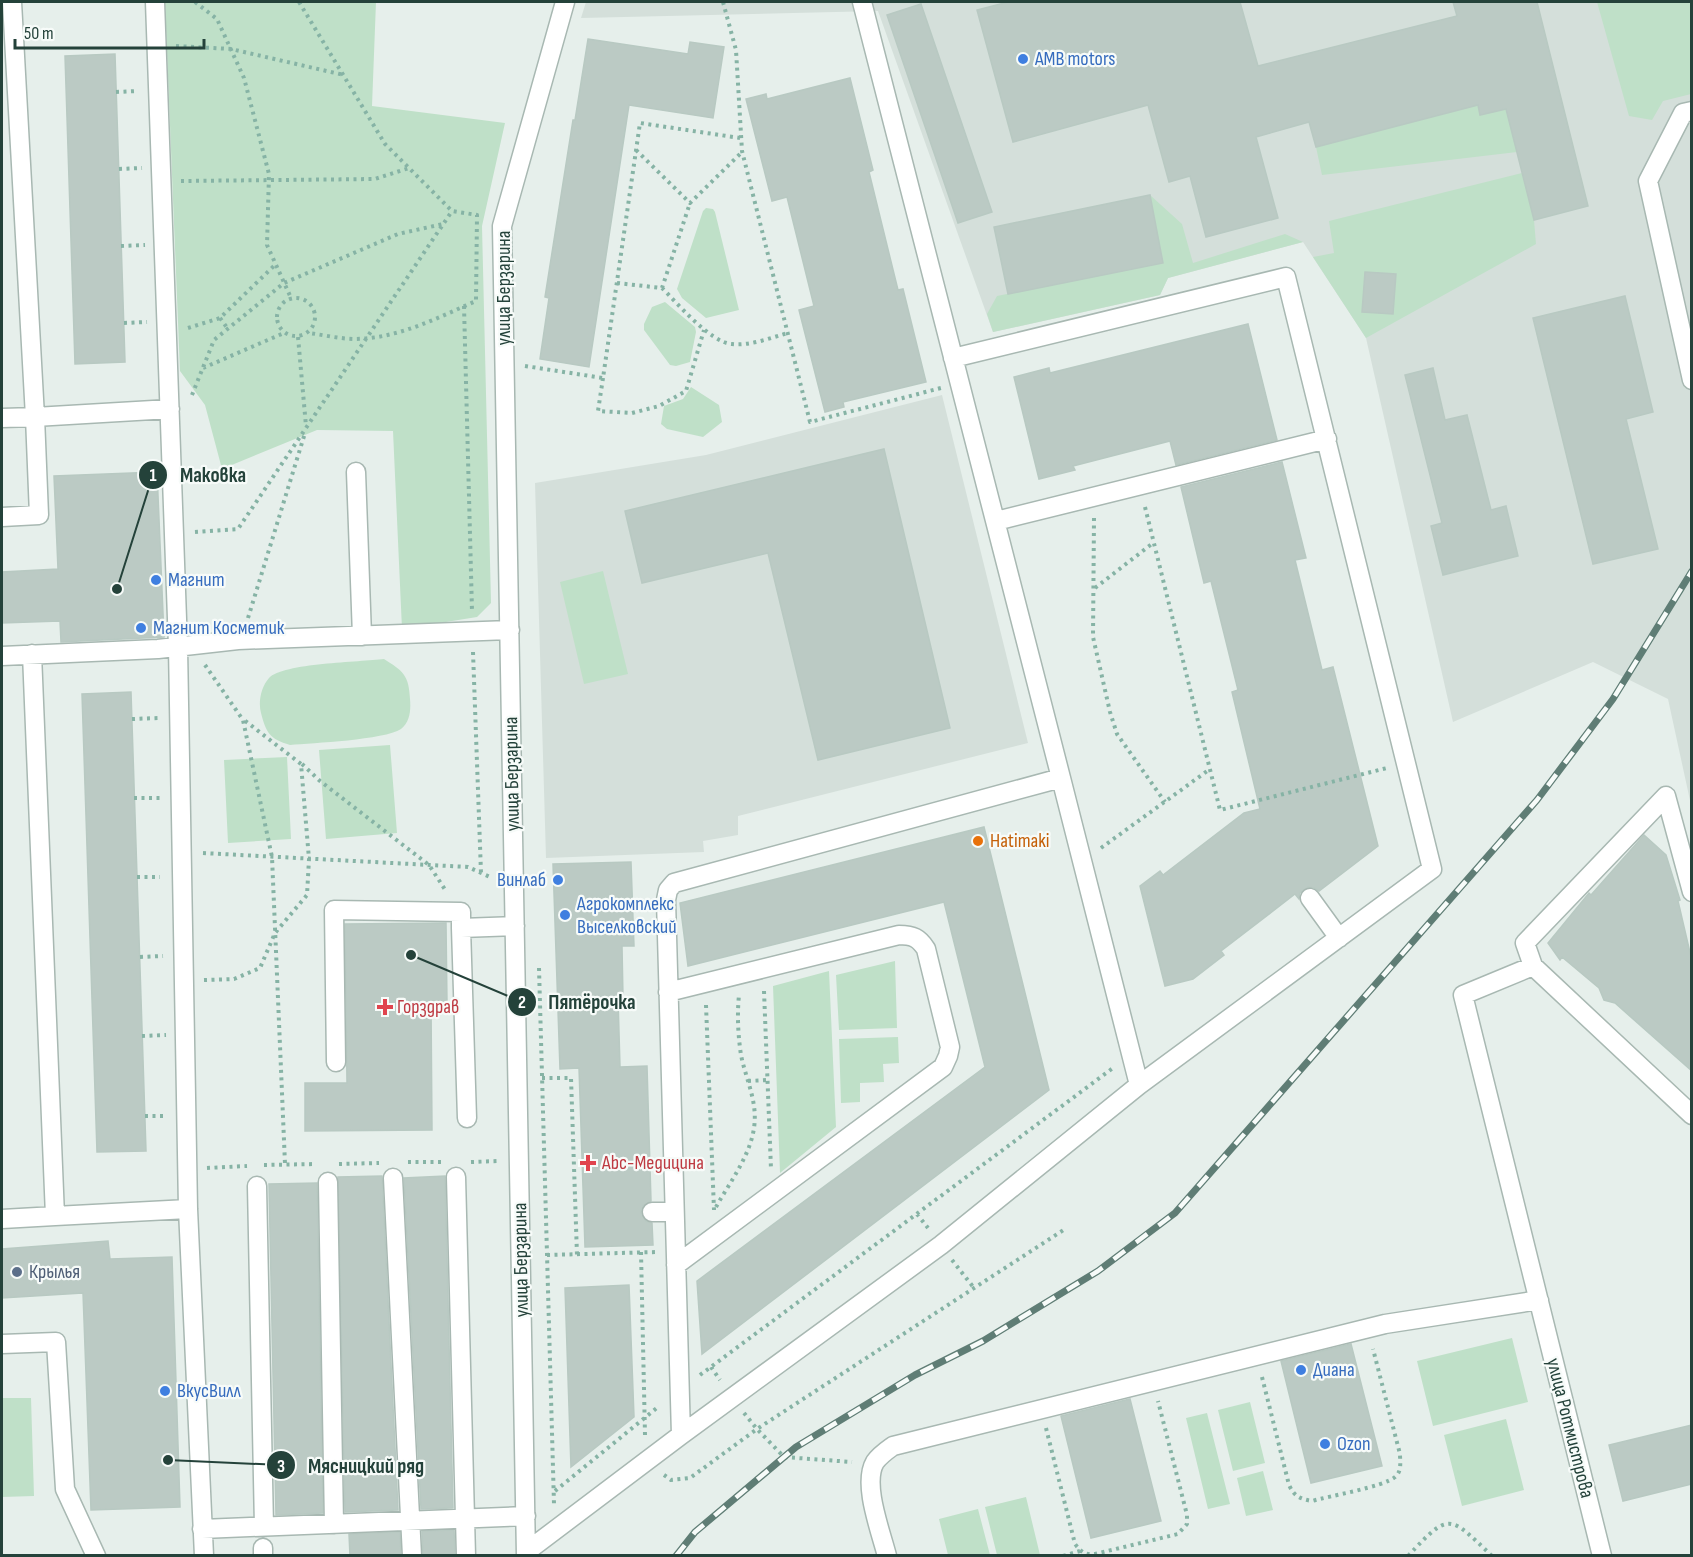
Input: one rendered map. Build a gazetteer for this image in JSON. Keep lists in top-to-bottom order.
{
  "streets": {
    "street": ["улица Берзарина", "улица Ротмистрова"]
  },
  "places": {
    "other": [
      "AMB motors",
      "Магнит",
      "Маковка",
      "Магнит Косметик",
      "Hatimaki",
      "Винлаб",
      "Агрокомплекс Выселковский",
      "Пятёрочка",
      "Крылья",
      "Диана",
      "ВкусВилл",
      "Ozon",
      "Мясницкий ряд"
    ],
    "health": ["Горздрав", "Abc-Медицина"]
  },
  "scale_bar": "50 m"
}
